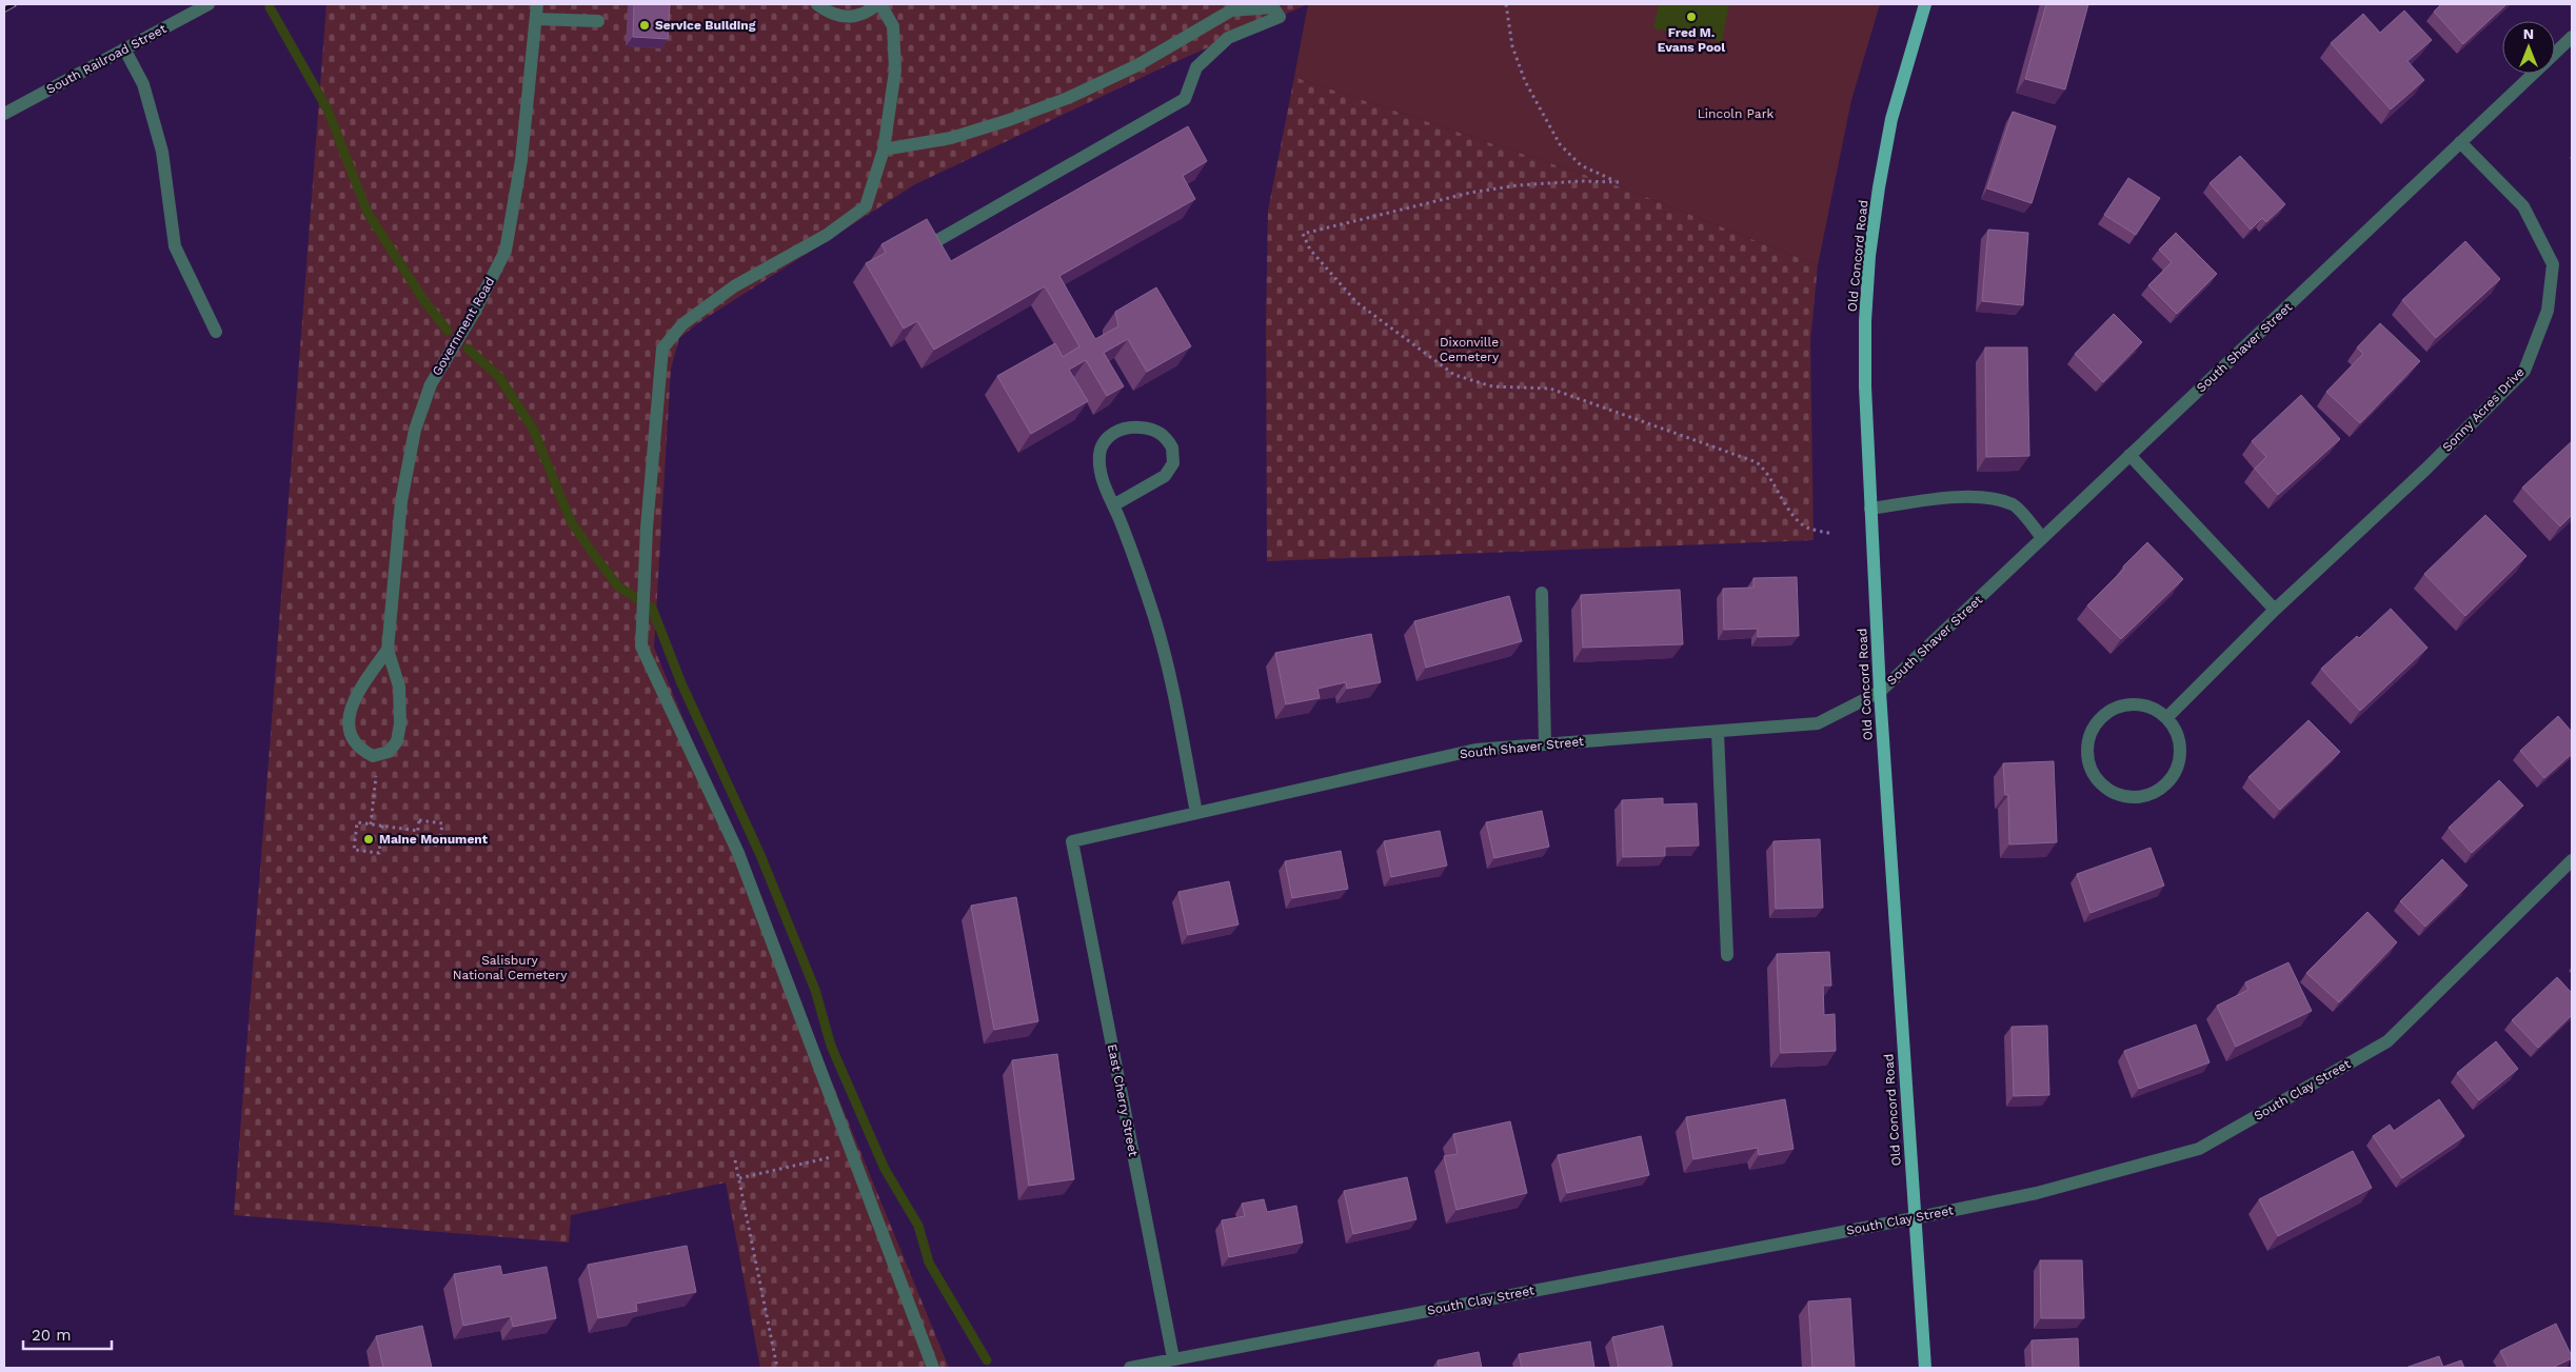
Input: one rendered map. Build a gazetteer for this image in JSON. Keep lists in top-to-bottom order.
{
  "streets": {
    "main road": ["Old Concord Road"],
    "street": [
      "South Railroad Street",
      "Government Road",
      "South Shaver Street",
      "Sonny Acres Drive",
      "South Clay Street",
      "East Cherry Street"
    ]
  },
  "crossings": [
    ["Old Concord Road", "South Shaver Street"],
    ["Old Concord Road", "South Clay Street"],
    ["South Shaver Street", "Sonny Acres Drive"],
    ["South Shaver Street", "East Cherry Street"],
    ["South Clay Street", "East Cherry Street"]
  ],
  "parks": ["Lincoln Park", "Dixonville Cemetery", "Salisbury National Cemetery"],
  "places": ["Fred M. Evans Pool", "Service Building", "Maine Monument"],
  "scale_bar": "20 m",
  "north": "top"
}
